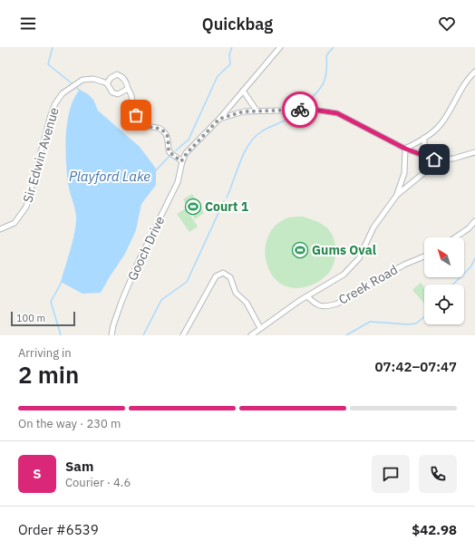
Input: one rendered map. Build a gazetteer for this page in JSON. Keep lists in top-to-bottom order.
{
  "streets": {
    "street": ["Sir Edwin Avenue", "Gooch Drive", "Creek Road"]
  },
  "water": ["Playford Lake"],
  "places": {
    "sports": ["Court 1", "Gums Oval"]
  },
  "scale_bar": "100 m",
  "north": "top left",
  "page": {
    "header": "Quickbag",
    "scale": "100 m",
    "heading": ["2 min", "Arriving in", "07:42–07:47"],
    "panel": [
      "Sam",
      "Courier · 4.6",
      "Order #6539",
      "$42.98"
    ],
    "bar": "On the way · 230 m",
    "round": "S"
  }
}
